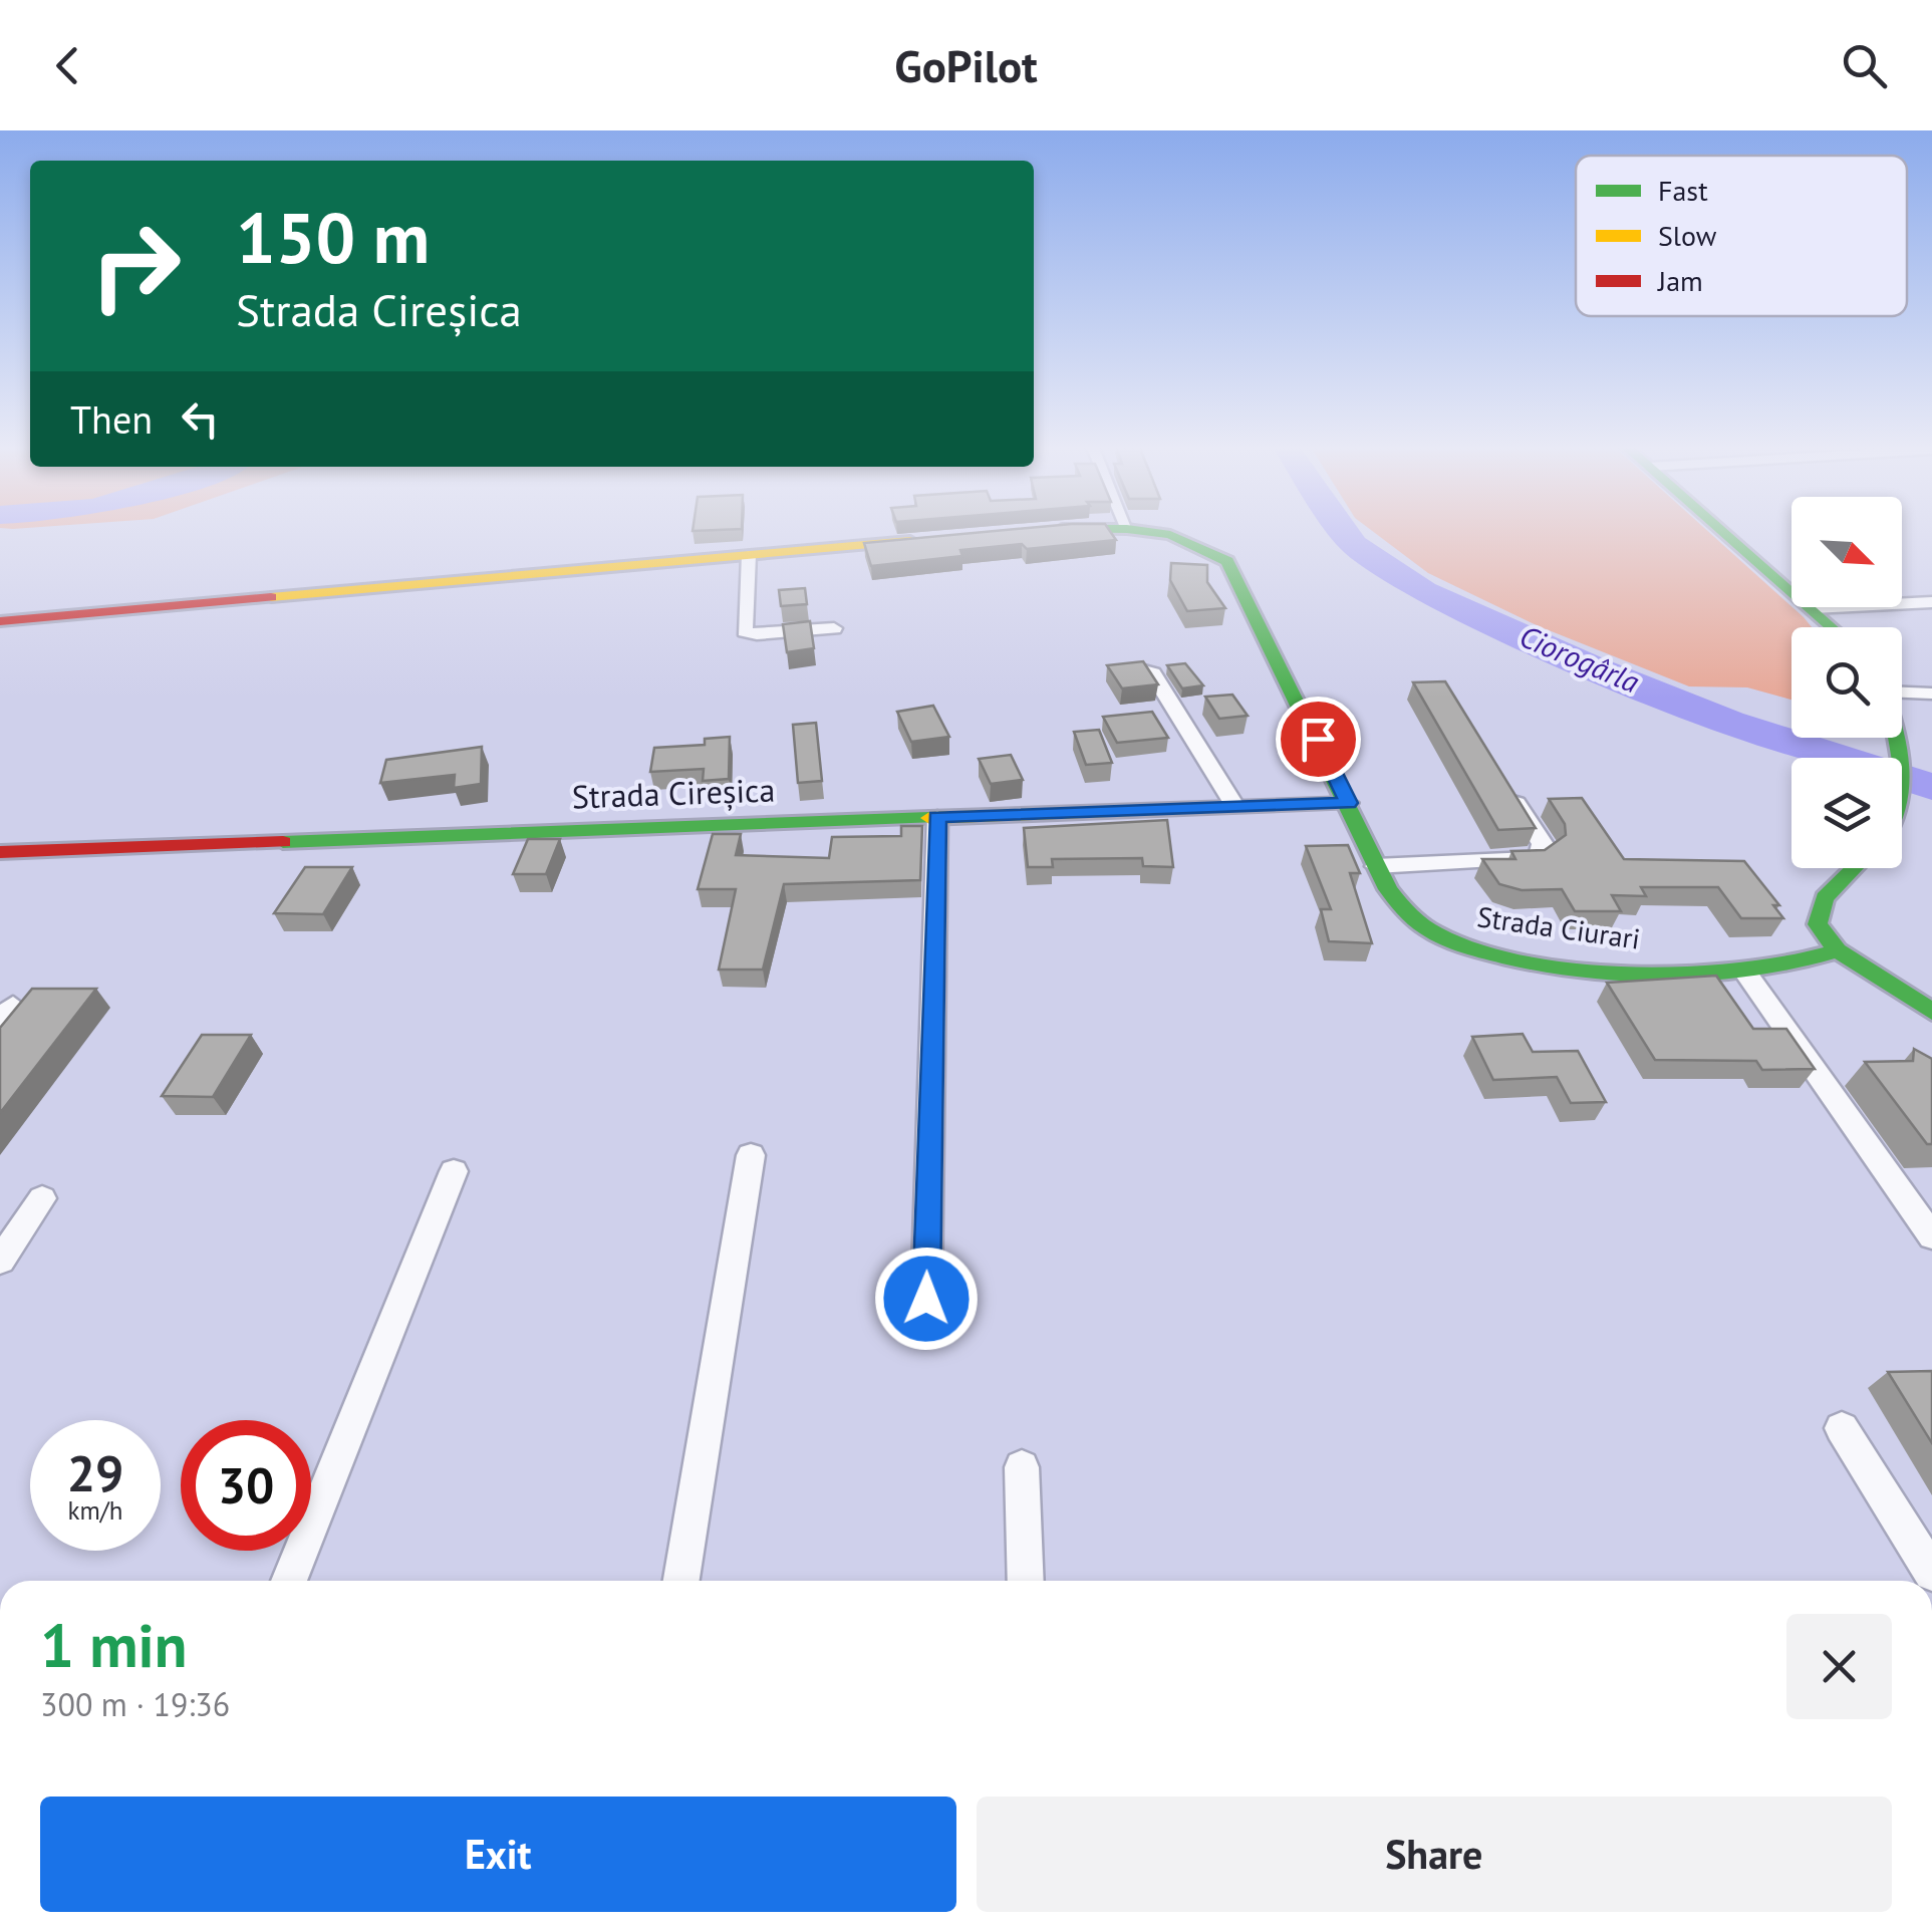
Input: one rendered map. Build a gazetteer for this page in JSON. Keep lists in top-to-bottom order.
{
  "streets": {
    "street": ["Strada Cireșica", "Strada Ciurari"]
  },
  "crossings": [
    ["Strada Cireșica", "Strada Ciurari"]
  ],
  "water": ["Ciorogârla"],
  "legend": ["Fast", "Slow", "Jam"],
  "north": "bottom right",
  "page": {
    "header": "GoPilot",
    "turn": ["150 m", "Strada Cireșica"],
    "then": "Then",
    "speed": "29 km/h",
    "limit": "30",
    "heading": ["1 min", "300 m · 19:36"],
    "buttons": ["Exit", "Share"]
  }
}
